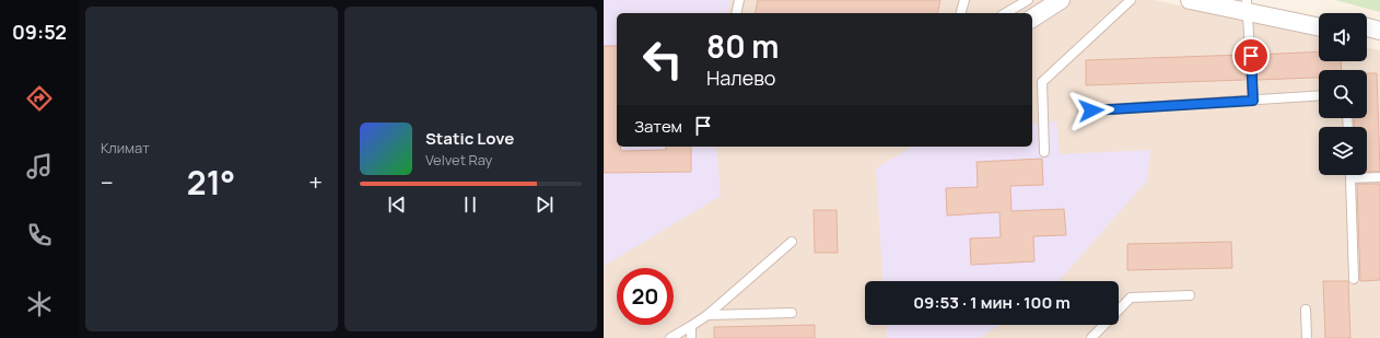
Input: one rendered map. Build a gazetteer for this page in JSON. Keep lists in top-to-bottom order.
{
  "page": {
    "tabs": "09:52",
    "tile": "Климат",
    "turn": ["80 m", "Налево"],
    "then": "Затем",
    "song": ["Static Love", "Velvet Ray"],
    "heat": ["−", "21°", "+"],
    "limit": "20",
    "trip": "09:53 · 1 мин · 100 m"
  }
}
